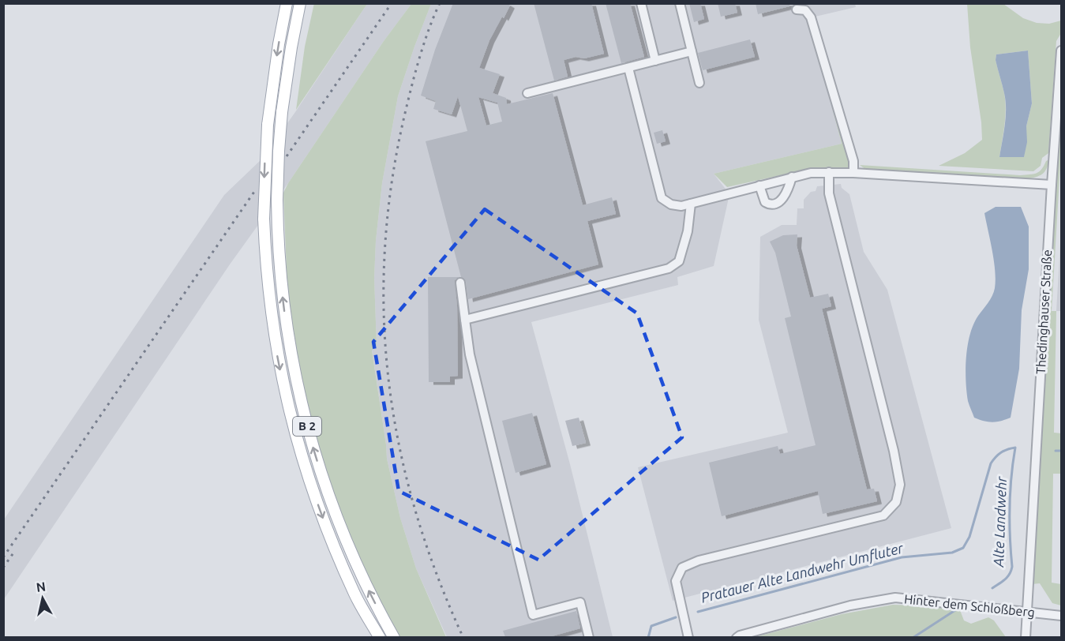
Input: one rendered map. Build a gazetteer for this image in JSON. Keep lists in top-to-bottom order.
{
  "streets": {
    "main road": ["B 2"],
    "lane": ["Thedinghauser Straße", "Hinter dem Schloßberg"]
  },
  "crossings": [
    ["Thedinghauser Straße", "Hinter dem Schloßberg"]
  ],
  "water": ["Alte Landwehr", "Pratauer Alte Landwehr Umfluter"],
  "north": "top"
}
